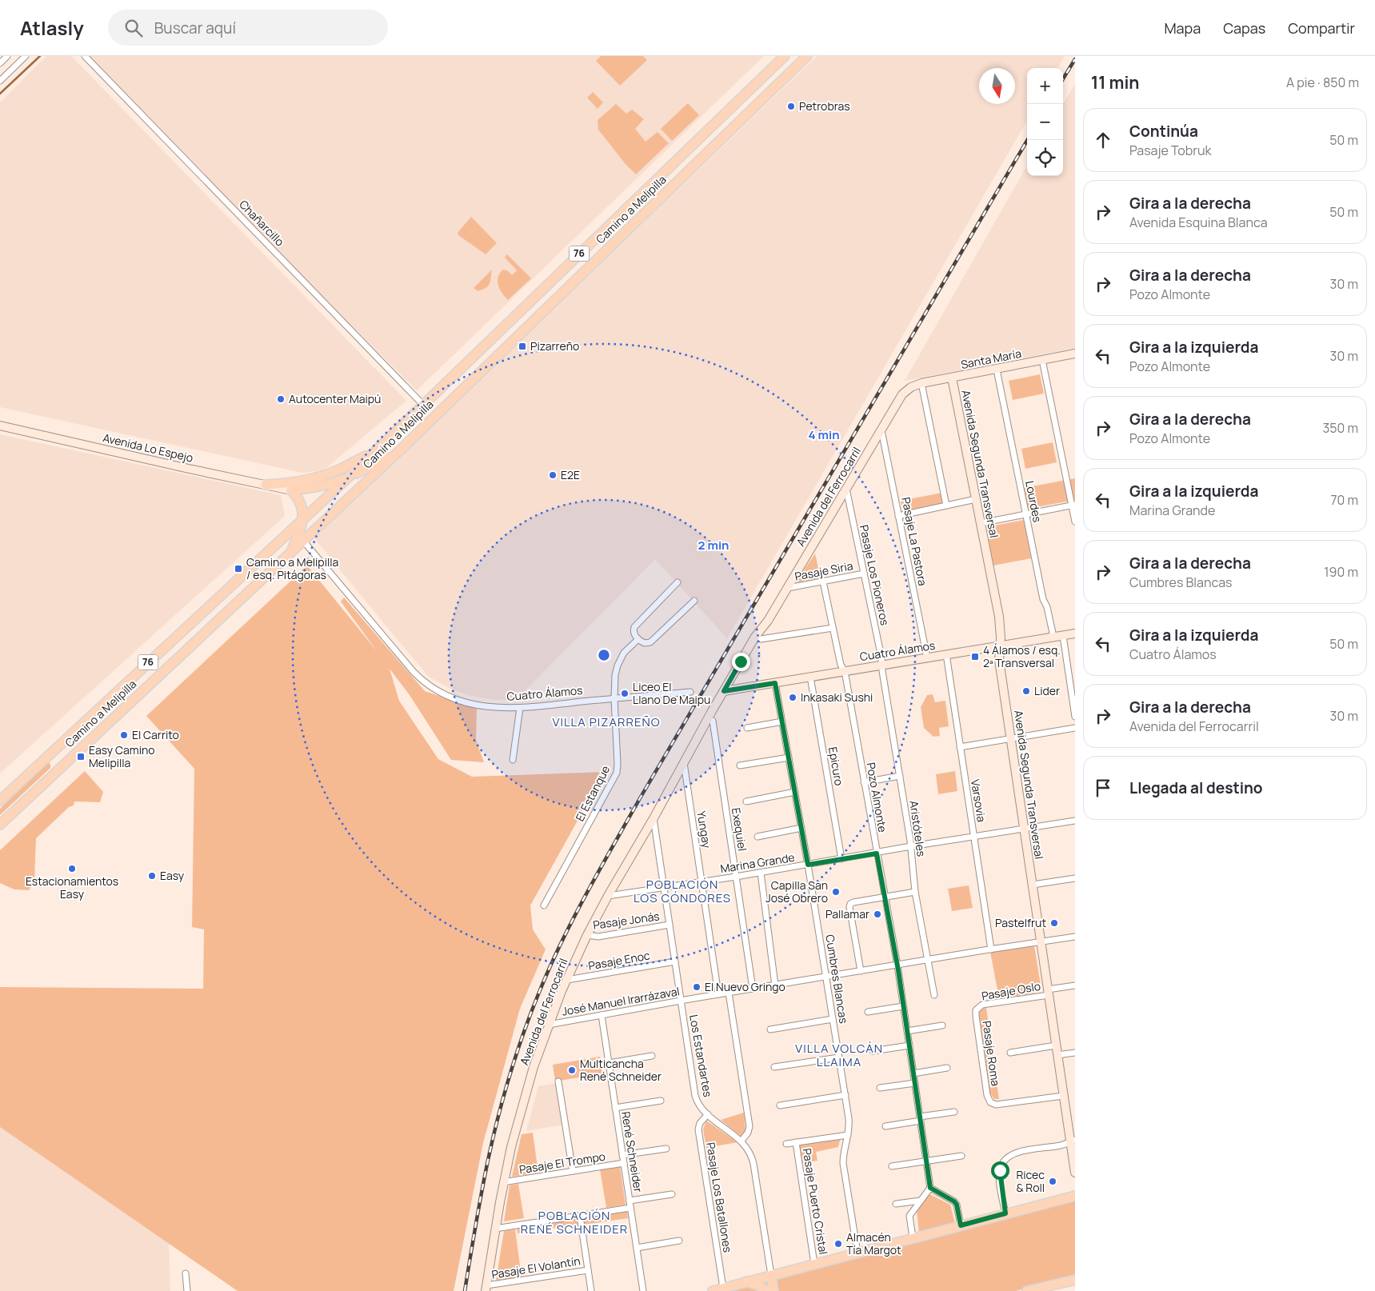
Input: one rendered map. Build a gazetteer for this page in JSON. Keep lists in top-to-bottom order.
{
  "streets": {
    "main road": ["Camino a Melipilla", "76"],
    "street": [
      "Chañarcillo",
      "Santa María",
      "Avenida Lo Espejo",
      "Avenida Segunda Transversal",
      "Avenida del Ferrocarril",
      "Lourdes",
      "Pasaje La Pastora",
      "Pasaje Siria",
      "Pasaje Los Pioneros",
      "Cuatro Álamos",
      "Epicuro",
      "El Estanque",
      "Pozo Almonte",
      "Varsovia",
      "Aristóteles",
      "Yungay",
      "Exequiel",
      "Marina Grande",
      "Pasaje Jonás",
      "Pasaje Enoc",
      "Cumbres Blancas",
      "Pasaje Oslo",
      "José Manuel Irarrázaval",
      "Pasaje Roma",
      "Los Estandartes",
      "René Schneider",
      "Pasaje El Trompo",
      "Pasaje Los Batallones",
      "Pasaje Puerto Cristal",
      "Pasaje El Volantín"
    ]
  },
  "crossings": [
    ["Camino a Melipilla", "Chañarcillo"],
    ["Camino a Melipilla", "Cuatro Álamos"],
    ["Santa María", "Avenida Segunda Transversal"],
    ["Santa María", "Avenida del Ferrocarril"],
    ["Santa María", "Lourdes"],
    ["Avenida Segunda Transversal", "Cuatro Álamos"],
    ["Avenida Segunda Transversal", "Marina Grande"],
    ["Avenida Segunda Transversal", "Pasaje Oslo"],
    ["Avenida Segunda Transversal", "José Manuel Irarrázaval"],
    ["Avenida Segunda Transversal", "Pasaje Roma"],
    ["Avenida del Ferrocarril", "Pasaje La Pastora"],
    ["Avenida del Ferrocarril", "Pasaje Siria"],
    ["Avenida del Ferrocarril", "Pasaje Los Pioneros"],
    ["Avenida del Ferrocarril", "Cuatro Álamos"],
    ["Avenida del Ferrocarril", "Yungay"],
    ["Avenida del Ferrocarril", "Exequiel"],
    ["Avenida del Ferrocarril", "Marina Grande"],
    ["Avenida del Ferrocarril", "Pasaje Jonás"],
    ["Avenida del Ferrocarril", "Pasaje Enoc"],
    ["Avenida del Ferrocarril", "José Manuel Irarrázaval"],
    ["Avenida del Ferrocarril", "Los Estandartes"],
    ["Avenida del Ferrocarril", "Pasaje El Trompo"],
    ["Avenida del Ferrocarril", "Pasaje El Volantín"],
    ["Lourdes", "Cuatro Álamos"],
    ["Pasaje La Pastora", "Cuatro Álamos"],
    ["Pasaje Siria", "Pasaje Los Pioneros"],
    ["Pasaje Siria", "Pozo Almonte"],
    ["Pasaje Los Pioneros", "Cuatro Álamos"],
    ["Pasaje Los Pioneros", "Aristóteles"],
    ["Cuatro Álamos", "Epicuro"],
    ["Cuatro Álamos", "El Estanque"],
    ["Cuatro Álamos", "Pozo Almonte"],
    ["Cuatro Álamos", "Varsovia"],
    ["Cuatro Álamos", "Aristóteles"],
    ["Cuatro Álamos", "Cumbres Blancas"],
    ["Epicuro", "Marina Grande"],
    ["Pozo Almonte", "Marina Grande"],
    ["Pozo Almonte", "José Manuel Irarrázaval"],
    ["Varsovia", "Marina Grande"],
    ["Varsovia", "José Manuel Irarrázaval"],
    ["Aristóteles", "Marina Grande"],
    ["Aristóteles", "José Manuel Irarrázaval"],
    ["Yungay", "Marina Grande"],
    ["Yungay", "José Manuel Irarrázaval"],
    ["Exequiel", "Marina Grande"],
    ["Exequiel", "José Manuel Irarrázaval"],
    ["Marina Grande", "Cumbres Blancas"],
    ["Marina Grande", "Los Estandartes"],
    ["Pasaje Jonás", "Los Estandartes"],
    ["Pasaje Enoc", "Los Estandartes"],
    ["Cumbres Blancas", "José Manuel Irarrázaval"],
    ["Pasaje Oslo", "Pasaje Roma"],
    ["José Manuel Irarrázaval", "Los Estandartes"],
    ["José Manuel Irarrázaval", "René Schneider"],
    ["Los Estandartes", "Pasaje Los Batallones"],
    ["René Schneider", "Pasaje El Trompo"]
  ],
  "districts": [
    "VILLA PIZARREÑO",
    "POBLACIÓN LOS CÓNDORES",
    "VILLA VOLCÁN LLAIMA",
    "POBLACIÓN RENÉ SCHNEIDER"
  ],
  "places": {
    "other": [
      "Petrobras",
      "Autocenter Maipú",
      "E2E",
      "Lider",
      "Liceo El Llano De Maipu",
      "Inkasaki Sushi",
      "El Carrito",
      "Estacionamientos Easy",
      "Easy",
      "Capilla San José Obrero",
      "Pallamar",
      "Pastelfrut",
      "El Nuevo Gringo",
      "Multicancha René Schneider",
      "Ricec & Roll",
      "Almacén Tía Margot"
    ],
    "transit": [
      "Pizarreño",
      "Camino a Melipilla / esq. Pitágoras",
      "4 Álamos / esq. 2ª Transversal",
      "Easy Camino Melipilla"
    ]
  },
  "north": "bottom",
  "page": {
    "header": "Atlasly",
    "search": "Buscar aquí",
    "nav": ["Mapa", "Capas", "Compartir"],
    "heading": ["11 min", "A pie · 850 m"],
    "map_buttons": ["+", "−"],
    "list": [
      ["Continúa", "Pasaje Tobruk", "50 m"],
      ["Gira a la derecha", "Avenida Esquina Blanca", "50 m"],
      ["Gira a la derecha", "Pozo Almonte", "30 m"],
      ["Gira a la izquierda", "Pozo Almonte", "30 m"],
      ["Gira a la derecha", "Pozo Almonte", "350 m"],
      ["Gira a la izquierda", "Marina Grande", "70 m"],
      ["Gira a la derecha", "Cumbres Blancas", "190 m"],
      ["Gira a la izquierda", "Cuatro Álamos", "50 m"],
      ["Gira a la derecha", "Avenida del Ferrocarril", "30 m"],
      "Llegada al destino"
    ]
  },
  "rings": ["4 min", "2 min"]
}
